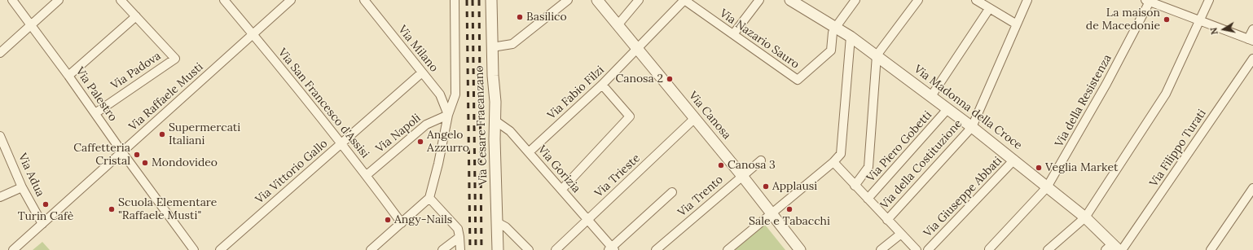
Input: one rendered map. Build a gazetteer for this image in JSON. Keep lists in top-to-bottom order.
{
  "streets": {
    "street": [
      "Via Nazario Sauro",
      "Via Milano",
      "Via Padova",
      "Via Fabio Filzi",
      "Via Palestro",
      "Via Raffaele Musti",
      "Via della Resistenza",
      "Via San Francesco d'Assisi",
      "Via Madonna della Croce",
      "Via Canosa",
      "Via Cesare Fracanzano",
      "Via Napoli",
      "Via Piero Gobetti",
      "Via Filippo Turati",
      "Via della Costituzione",
      "Via Gorizia",
      "Via Vittorio Gallo",
      "Via Adua",
      "Via Trieste",
      "Via Trento",
      "Via Giuseppe Abbati"
    ]
  },
  "crossings": [
    ["Via Nazario Sauro", "Via Fabio Filzi"],
    ["Via Nazario Sauro", "Via Madonna della Croce"],
    ["Via Milano", "Via Napoli"],
    ["Via Milano", "Via Vittorio Gallo"],
    ["Via Padova", "Via Palestro"],
    ["Via Fabio Filzi", "Via Canosa"],
    ["Via Fabio Filzi", "Via Gorizia"],
    ["Via Palestro", "Via Raffaele Musti"],
    ["Via Raffaele Musti", "Via San Francesco d'Assisi"],
    ["Via Raffaele Musti", "Via Adua"],
    ["Via della Resistenza", "Via Madonna della Croce"],
    ["Via San Francesco d'Assisi", "Via Napoli"],
    ["Via San Francesco d'Assisi", "Via Vittorio Gallo"],
    ["Via Madonna della Croce", "Via Piero Gobetti"],
    ["Via Madonna della Croce", "Via della Costituzione"],
    ["Via Madonna della Croce", "Via Giuseppe Abbati"],
    ["Via Canosa", "Via Trieste"],
    ["Via Canosa", "Via Trento"],
    ["Via Cesare Fracanzano", "Via Gorizia"],
    ["Via Gorizia", "Via Trieste"]
  ],
  "places": [
    "Basilico",
    "La maison de Macedonie",
    "Canosa 2",
    "Supermercati Italiani",
    "Angelo Azzurro",
    "Caffetteria Cristal",
    "Mondovideo",
    "Canosa 3",
    "Veglia Market",
    "Applausi",
    "Turin Cafè",
    "Scuola Elementare \"Raffaele Musti\"",
    "Sale e Tabacchi",
    "Angy-Nails"
  ],
  "north": "left"
}
